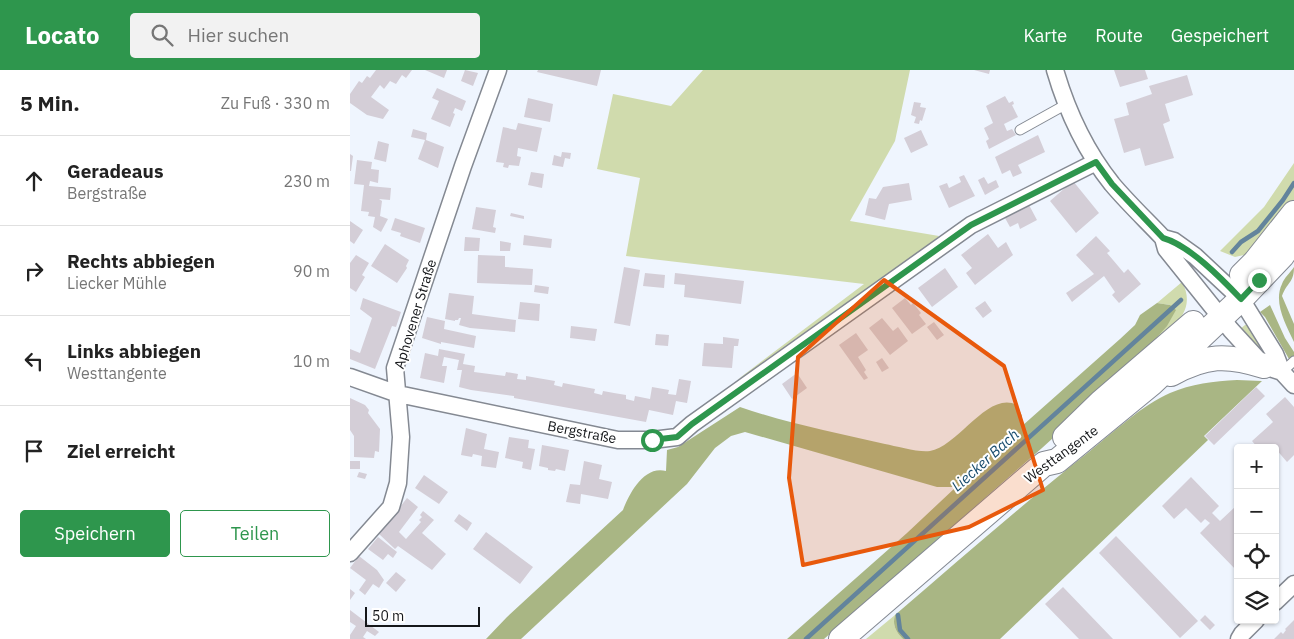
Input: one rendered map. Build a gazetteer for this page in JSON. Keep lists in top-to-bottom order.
{
  "streets": {
    "main road": ["Westtangente"],
    "street": ["Aphovener Straße", "Bergstraße"]
  },
  "crossings": [
    ["Aphovener Straße", "Bergstraße"]
  ],
  "water": ["Liecker Bach"],
  "scale_bar": "50 m",
  "page": {
    "header": "Locato",
    "search": "Hier suchen",
    "nav": ["Karte", "Route", "Gespeichert"],
    "heading": ["5 Min.", "Zu Fuß · 330 m"],
    "list": [
      ["Geradeaus", "Bergstraße", "230 m"],
      ["Rechts abbiegen", "Liecker Mühle", "90 m"],
      ["Links abbiegen", "Westtangente", "10 m"],
      "Ziel erreicht"
    ],
    "map_buttons": ["+", "−"],
    "buttons": ["Speichern", "Teilen"],
    "scale": "50 m"
  }
}
